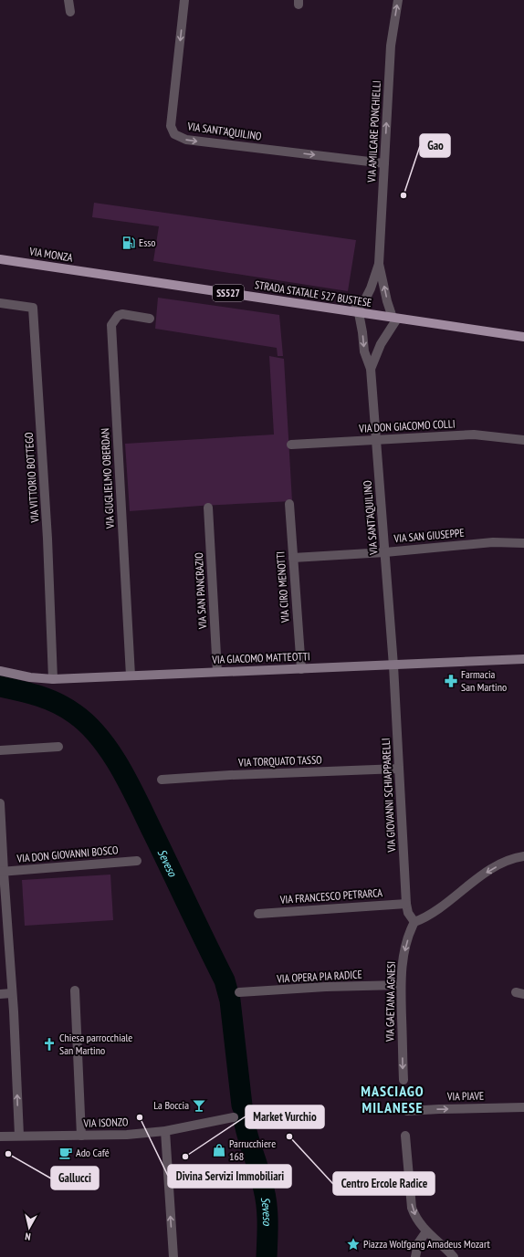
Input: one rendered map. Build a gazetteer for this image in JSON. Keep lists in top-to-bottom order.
{
  "streets": {
    "main road": ["VIA MONZA", "SS527", "STRADA STATALE 527 BUSTESE"],
    "street": [
      "VIA SANT'AQUILINO",
      "VIA AMILCARE PONCHIELLI",
      "VIA DON GIACOMO COLLI",
      "VIA VITTORIO BOTTEGO",
      "VIA GUGLIELMO OBERDAN",
      "VIA SAN GIUSEPPE",
      "VIA CIRO MENOTTI",
      "VIA SAN PANCRAZIO",
      "VIA GIACOMO MATTEOTTI",
      "VIA TORQUATO TASSO",
      "VIA GIOVANNI SCHIAPPARELLI",
      "VIA DON GIOVANNI BOSCO",
      "VIA FRANCESCO PETRARCA",
      "VIA OPERA PIA RADICE",
      "VIA GAETANA AGNESI",
      "VIA PIAVE",
      "VIA ISONZO"
    ]
  },
  "crossings": [
    ["VIA SANT'AQUILINO", "VIA AMILCARE PONCHIELLI"],
    ["VIA SANT'AQUILINO", "STRADA STATALE 527 BUSTESE"],
    ["VIA SANT'AQUILINO", "VIA DON GIACOMO COLLI"],
    ["VIA SANT'AQUILINO", "VIA SAN GIUSEPPE"],
    ["VIA SANT'AQUILINO", "VIA GIACOMO MATTEOTTI"],
    ["VIA SANT'AQUILINO", "VIA GIOVANNI SCHIAPPARELLI"],
    ["VIA AMILCARE PONCHIELLI", "STRADA STATALE 527 BUSTESE"],
    ["VIA MONZA", "STRADA STATALE 527 BUSTESE"],
    ["VIA VITTORIO BOTTEGO", "VIA GIACOMO MATTEOTTI"],
    ["VIA GUGLIELMO OBERDAN", "VIA GIACOMO MATTEOTTI"],
    ["VIA SAN GIUSEPPE", "VIA CIRO MENOTTI"],
    ["VIA CIRO MENOTTI", "VIA GIACOMO MATTEOTTI"],
    ["VIA SAN PANCRAZIO", "VIA GIACOMO MATTEOTTI"],
    ["VIA GIACOMO MATTEOTTI", "VIA GIOVANNI SCHIAPPARELLI"],
    ["VIA TORQUATO TASSO", "VIA GIOVANNI SCHIAPPARELLI"],
    ["VIA GIOVANNI SCHIAPPARELLI", "VIA FRANCESCO PETRARCA"],
    ["VIA GIOVANNI SCHIAPPARELLI", "VIA GAETANA AGNESI"],
    ["VIA OPERA PIA RADICE", "VIA GAETANA AGNESI"]
  ],
  "one_way": ["VIA AMILCARE PONCHIELLI", "VIA GAETANA AGNESI", "VIA PIAVE"],
  "districts": ["MASCIAGO MILANESE"],
  "water": ["Seveso"],
  "places": {
    "other": [
      "Gao",
      "Divina Servizi Immobiliari",
      "Centro Ercole Radice",
      "Gallucci",
      "Market Vurchio"
    ],
    "fuel station": ["Esso"],
    "pharmacy": ["Farmacia San Martino"],
    "church": ["Chiesa parrocchiale San Martino"],
    "bar": ["La Boccia"],
    "shop": ["Parrucchiere 168"],
    "cafe": ["Ado Café"],
    "place": ["Piazza Wolfgang Amadeus Mozart"]
  },
  "north": "bottom"
}
